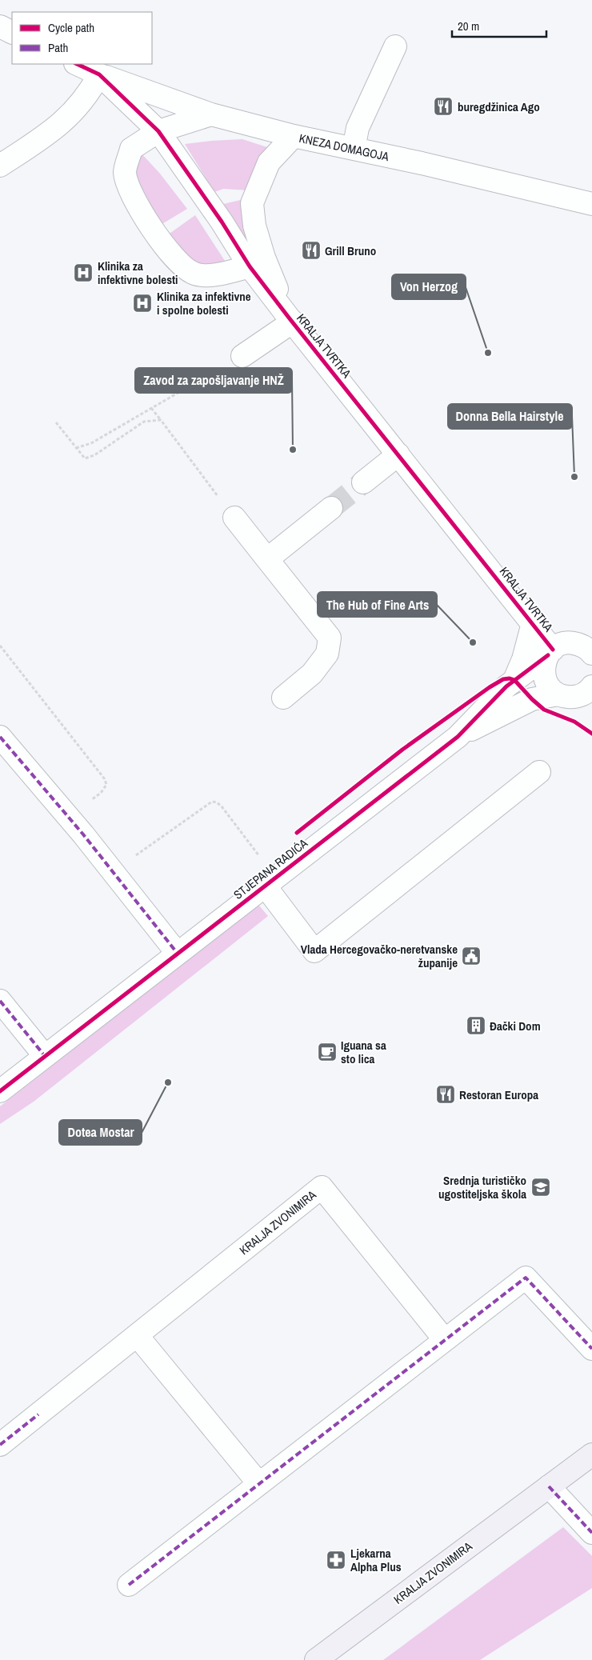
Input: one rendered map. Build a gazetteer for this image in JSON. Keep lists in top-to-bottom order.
{
  "streets": {
    "main road": ["KRALJA ZVONIMIRA"],
    "street": ["KNEZA DOMAGOJA", "KRALJA TVRTKA", "STJEPANA RADIĆA"]
  },
  "crossings": [
    ["KNEZA DOMAGOJA", "KRALJA TVRTKA"],
    ["KRALJA TVRTKA", "STJEPANA RADIĆA"]
  ],
  "places": {
    "restaurant": ["buregdžinica Ago", "Grill Bruno", "Restoran Europa"],
    "hospital": ["Klinika za infektivne bolesti", "Klinika za infektivne i spolne bolesti"],
    "other": [
      "Von Herzog",
      "Zavod za zapošljavanje HNŽ",
      "Donna Bella Hairstyle",
      "The Hub of Fine Arts",
      "Dotea Mostar"
    ],
    "public building": ["Vlada Hercegovačko-neretvanske županije"],
    "building": ["Đački Dom"],
    "cafe": ["Iguana sa sto lica"],
    "school or university": ["Srednja turističko ugostiteljska škola"],
    "pharmacy": ["Ljekarna Alpha Plus"]
  },
  "legend": ["Cycle path", "Path"],
  "scale_bar": "20 m"
}
